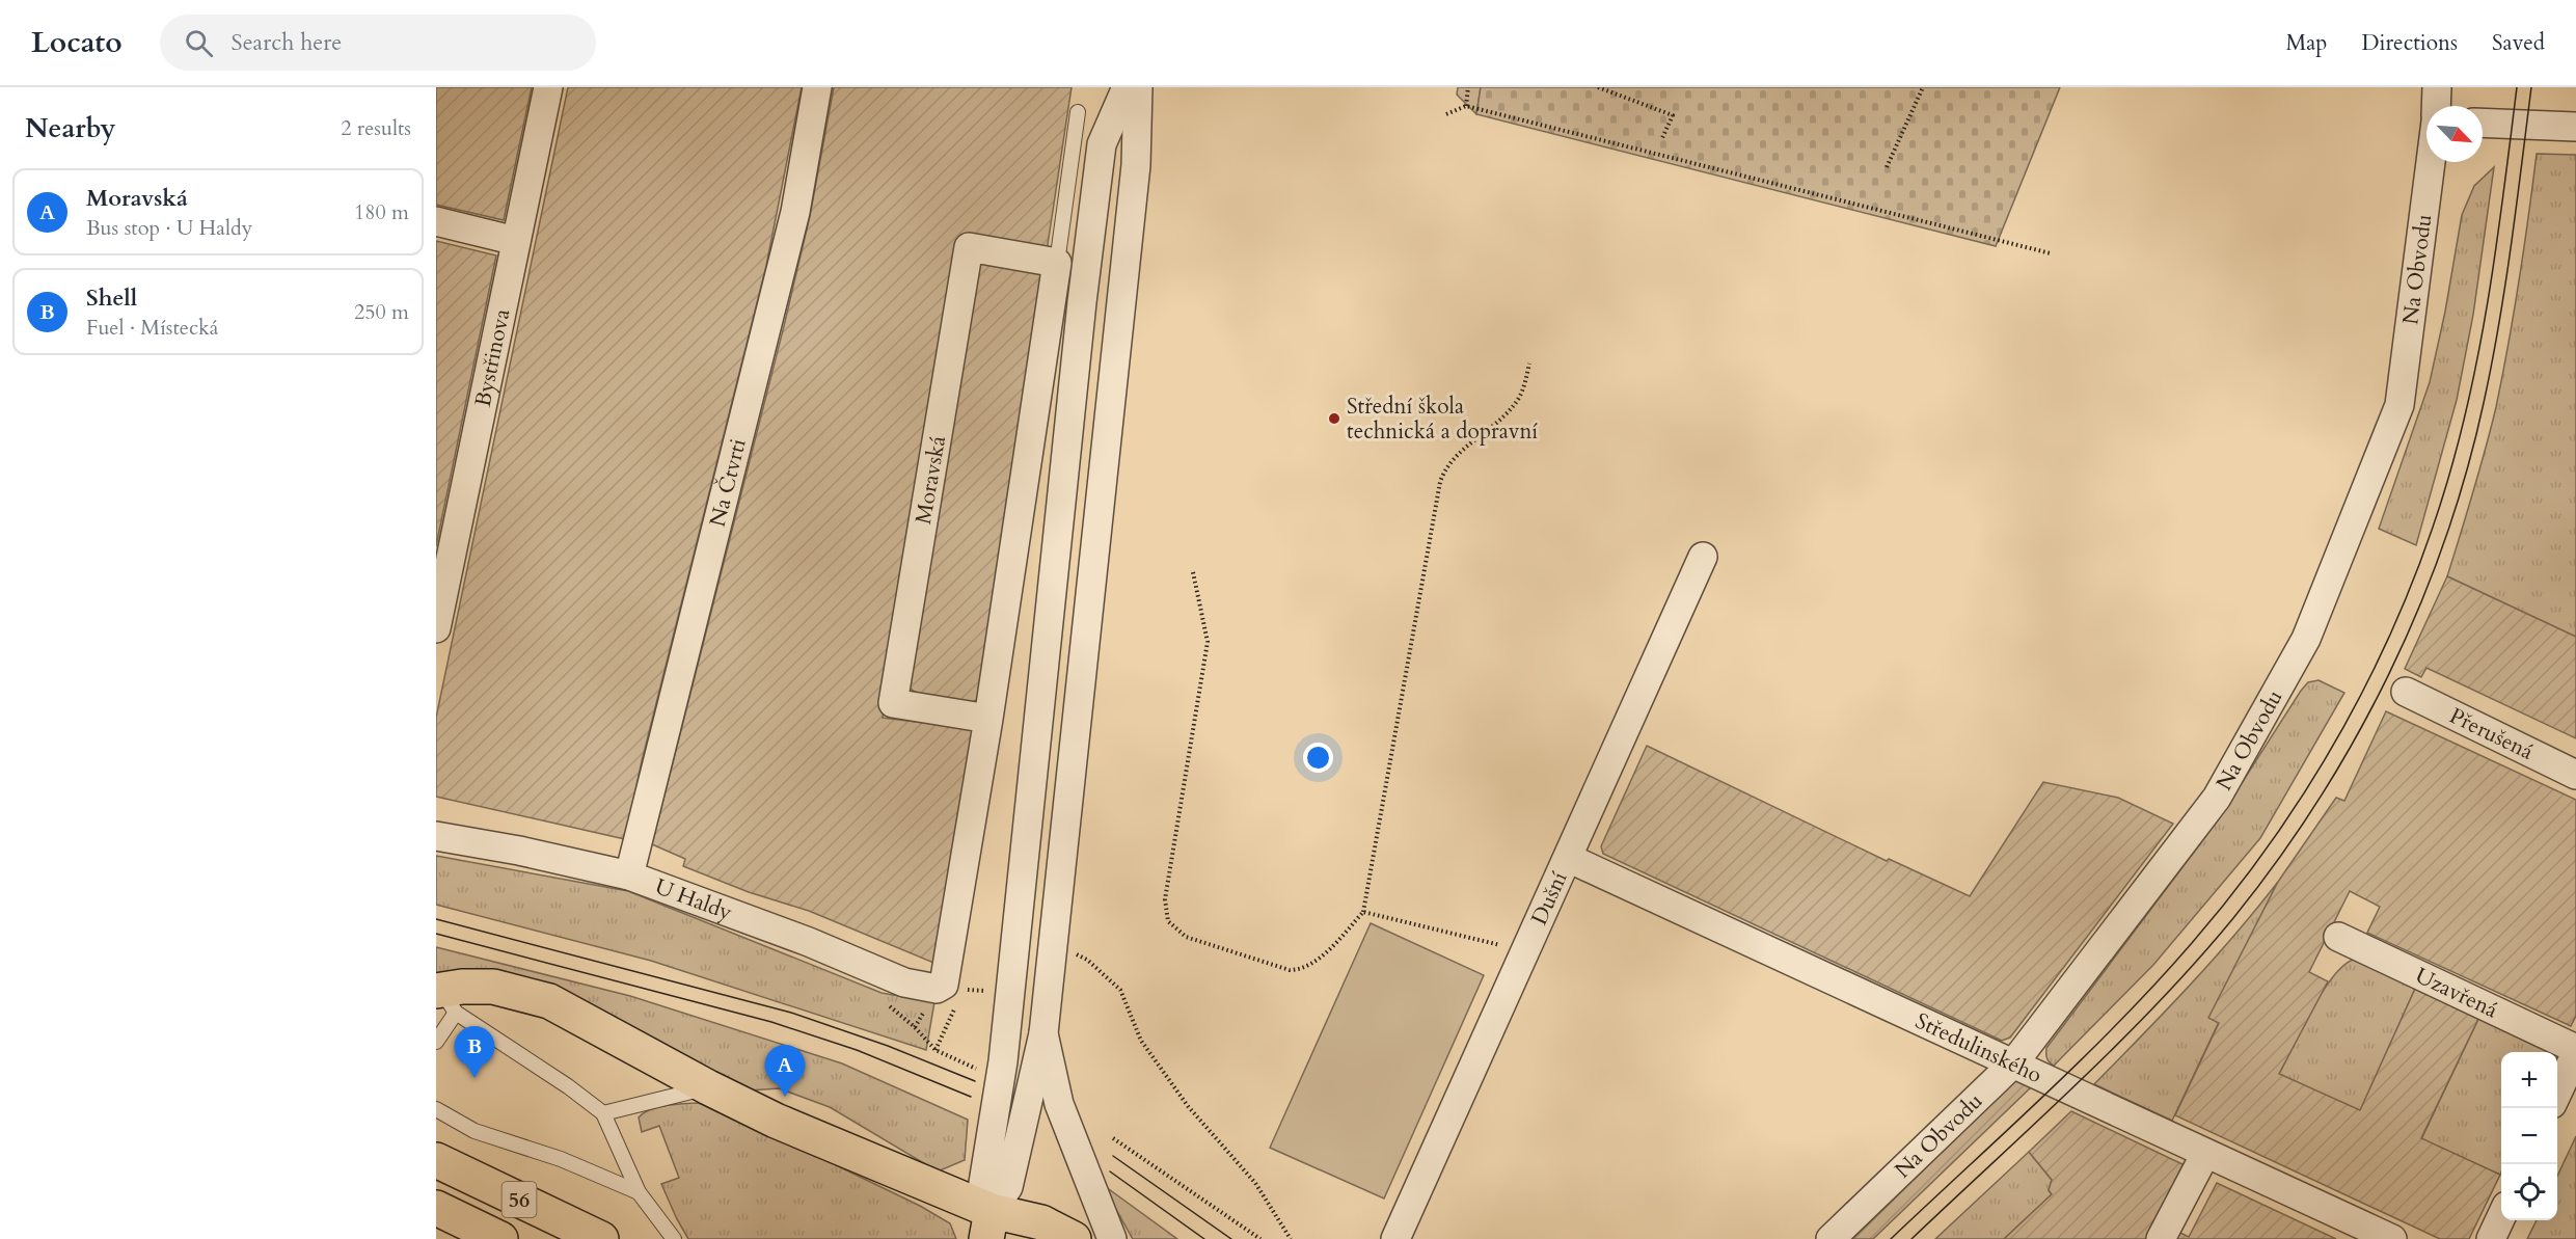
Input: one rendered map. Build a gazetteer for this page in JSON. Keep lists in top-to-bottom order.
{
  "streets": {
    "highway": ["56"],
    "street": [
      "Na Obvodu",
      "Bystřinova",
      "Moravská",
      "Na Čtvrti",
      "Přerušená",
      "Dušní",
      "U Haldy",
      "Uzavřená",
      "Středulinského"
    ]
  },
  "crossings": [
    ["Na Obvodu", "Středulinského"],
    ["Na Čtvrti", "U Haldy"],
    ["Dušní", "Středulinského"]
  ],
  "places": ["Střední škola technická a dopravní"],
  "north": "bottom right",
  "page": {
    "header": "Locato",
    "search": "Search here",
    "nav": ["Map", "Directions", "Saved"],
    "heading": ["Nearby", "2 results"],
    "list": [
      {
        "mark": "A",
        "name": "Moravská",
        "note": "Bus stop · U Haldy",
        "value": "180 m"
      },
      {
        "mark": "B",
        "name": "Shell",
        "note": "Fuel · Místecká",
        "value": "250 m"
      }
    ],
    "pins": ["B", "A"],
    "map_buttons": ["+", "−"]
  }
}
